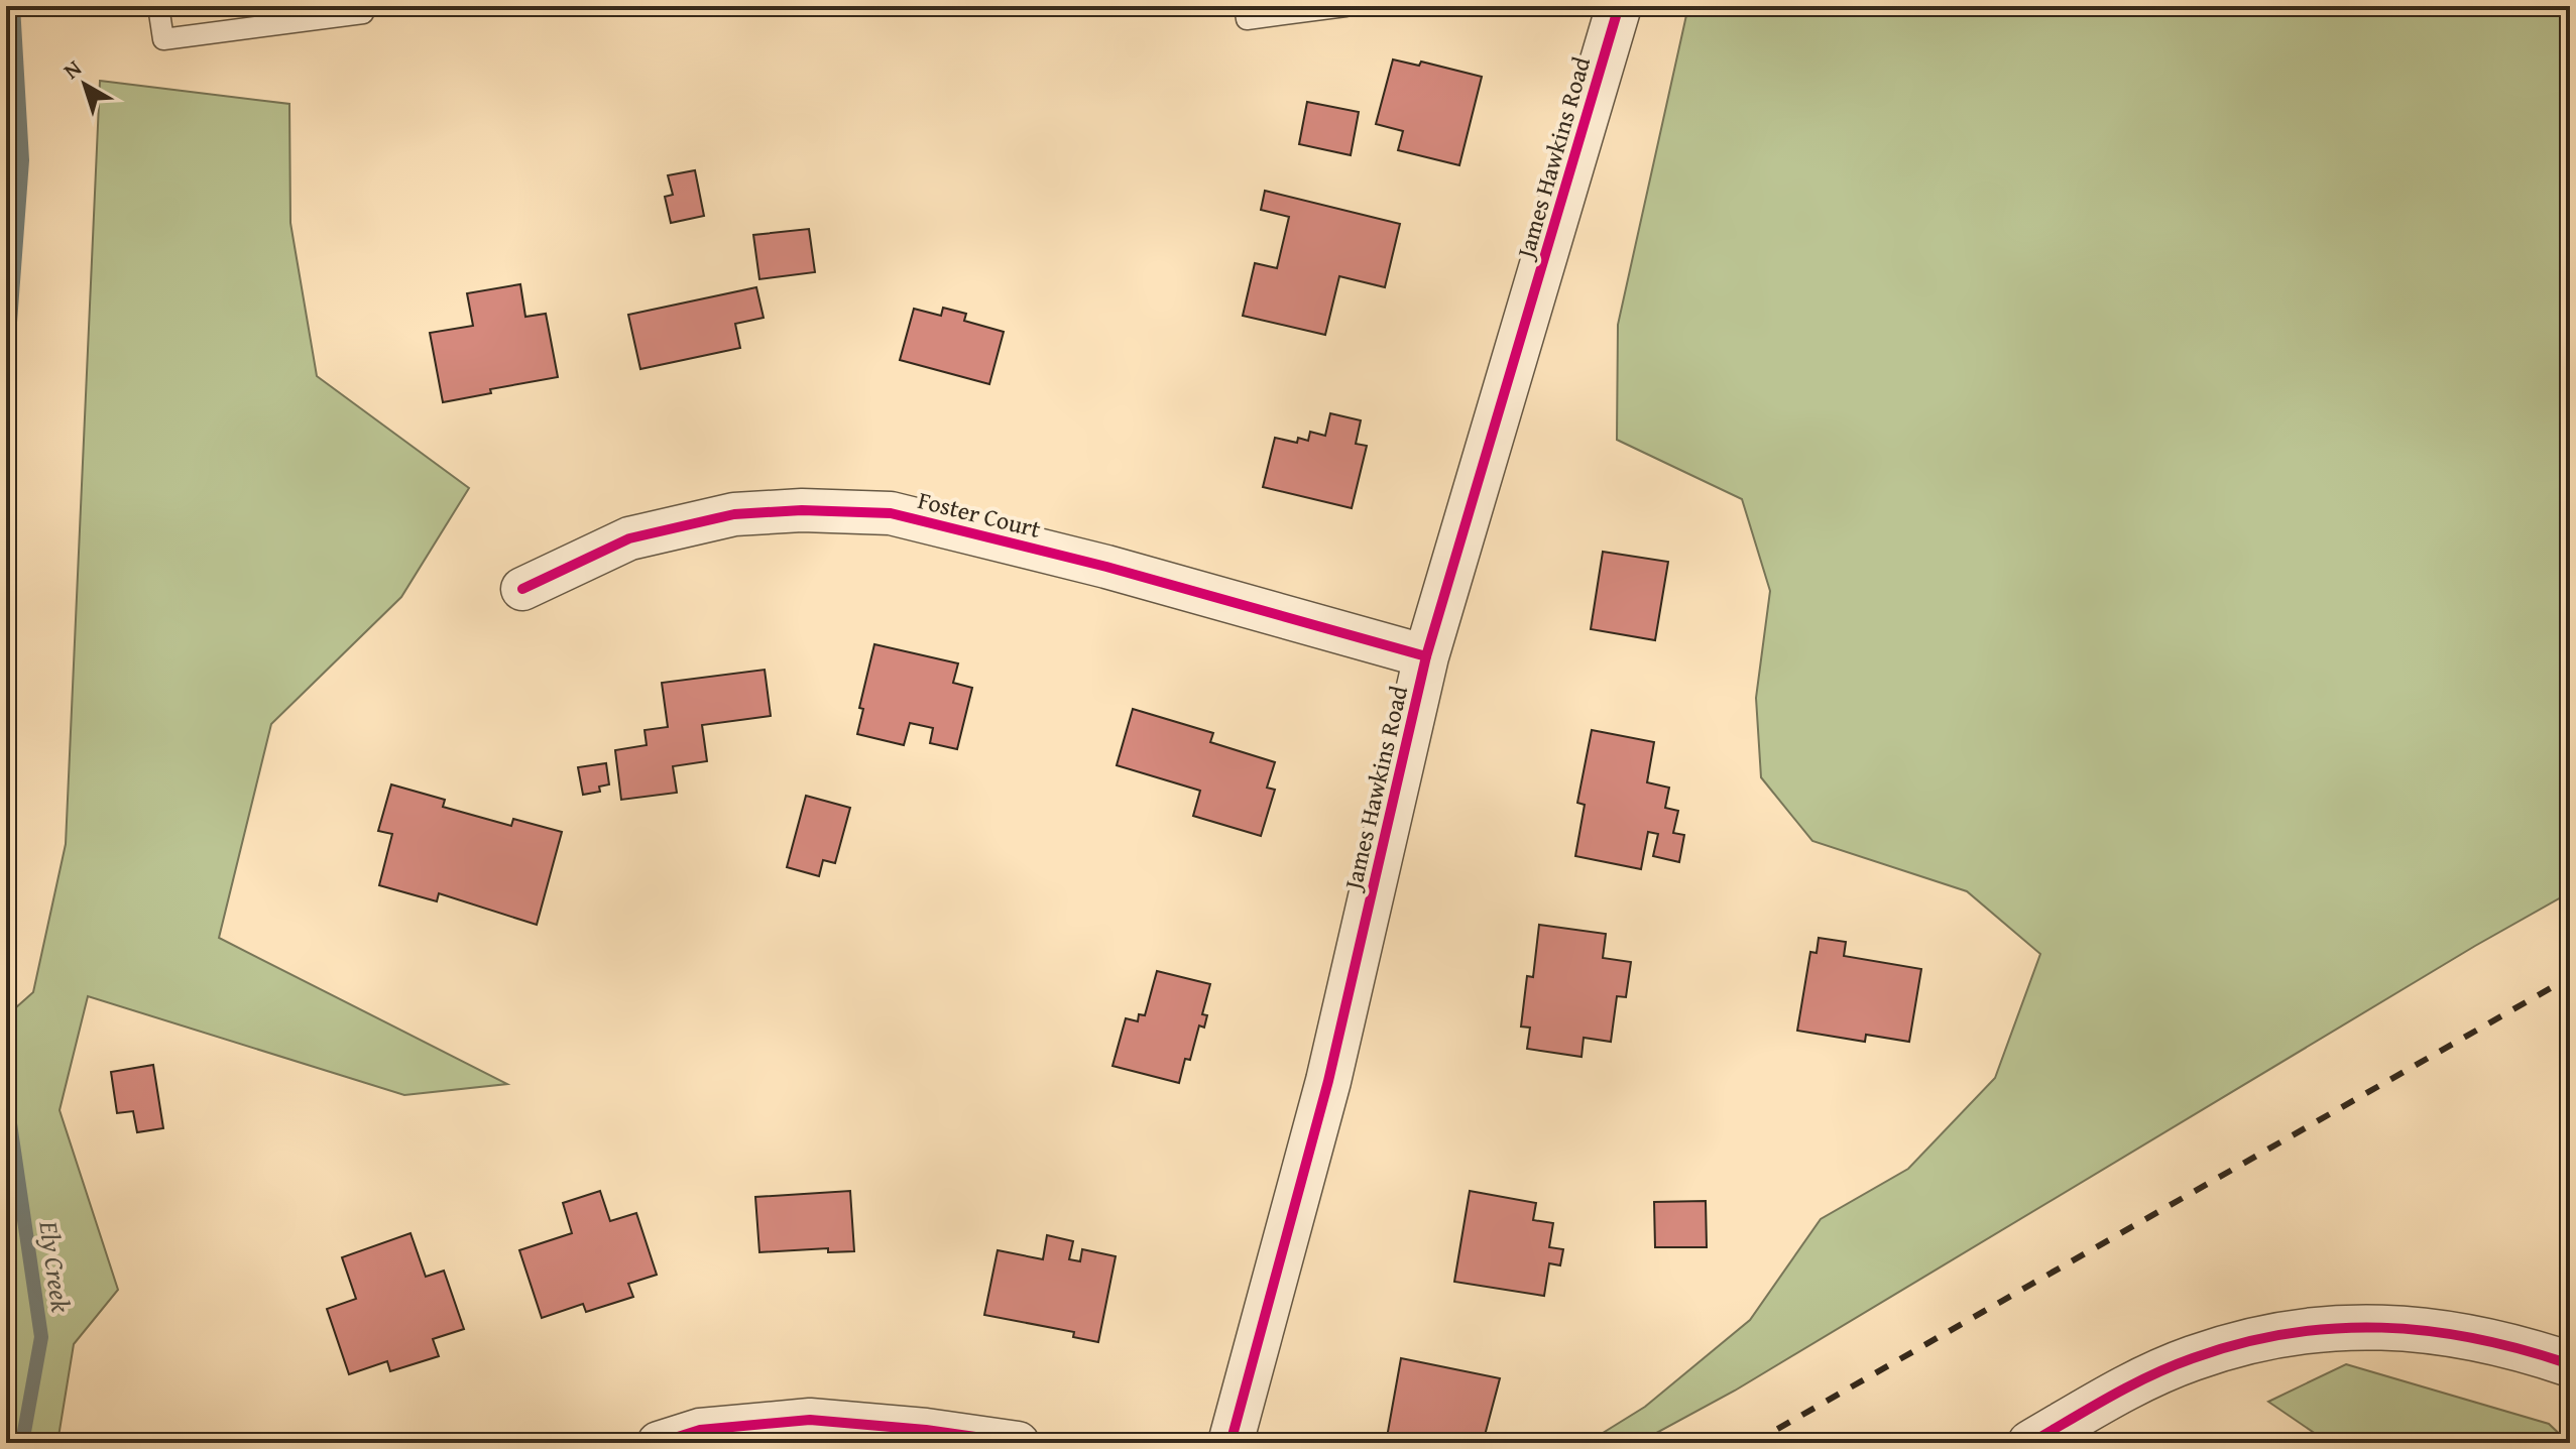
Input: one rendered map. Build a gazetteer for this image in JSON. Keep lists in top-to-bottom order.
{
  "streets": {
    "street": ["James Hawkins Road", "Foster Court"]
  },
  "crossings": [
    ["James Hawkins Road", "Foster Court"]
  ],
  "water": ["Ely Creek"],
  "north": "top left"
}
